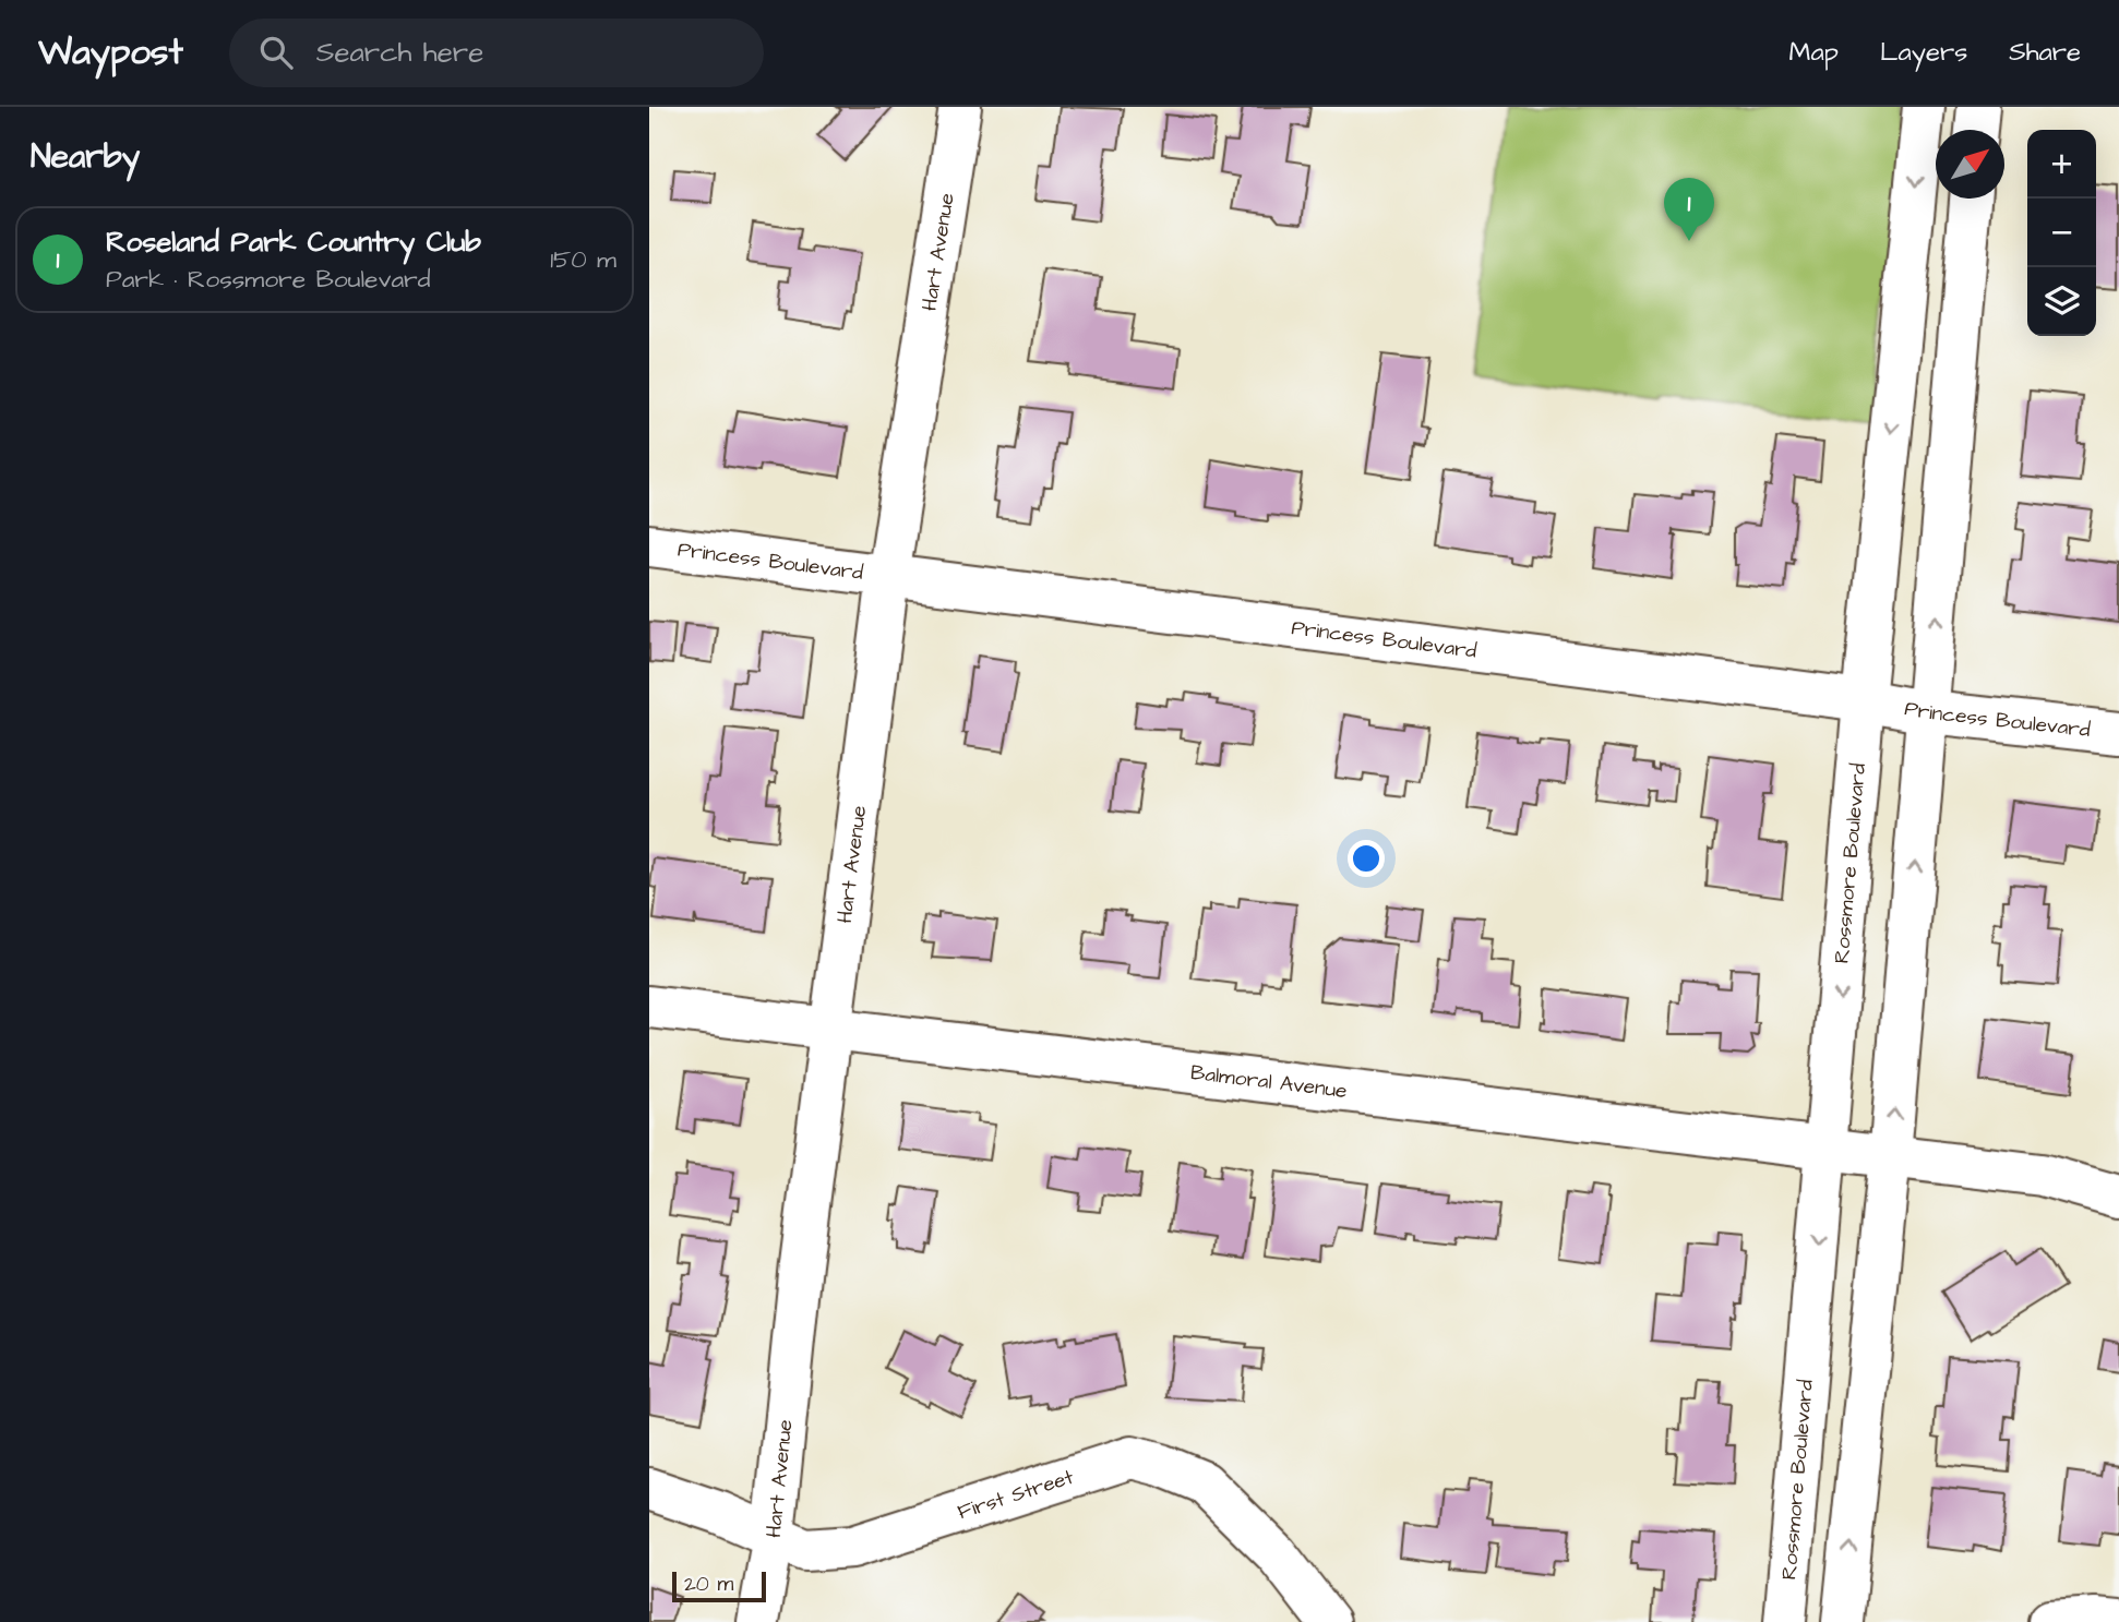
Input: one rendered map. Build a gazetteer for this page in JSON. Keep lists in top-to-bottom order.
{
  "streets": {
    "street": [
      "Hart Avenue",
      "Princess Boulevard",
      "Rossmore Boulevard",
      "Balmoral Avenue",
      "First Street"
    ]
  },
  "crossings": [
    ["Hart Avenue", "Princess Boulevard"],
    ["Hart Avenue", "Balmoral Avenue"],
    ["Hart Avenue", "First Street"],
    ["Princess Boulevard", "Rossmore Boulevard"],
    ["Rossmore Boulevard", "Balmoral Avenue"]
  ],
  "scale_bar": "20 m",
  "north": "top right",
  "page": {
    "header": "Waypost",
    "search": "Search here",
    "nav": ["Map", "Layers", "Share"],
    "heading": "Nearby",
    "map_buttons": ["+", "−"],
    "pins": "1",
    "list": [
      {
        "mark": "1",
        "name": "Roseland Park Country Club",
        "note": "Park · Rossmore Boulevard",
        "value": "150 m"
      }
    ],
    "scale": "20 m"
  }
}
